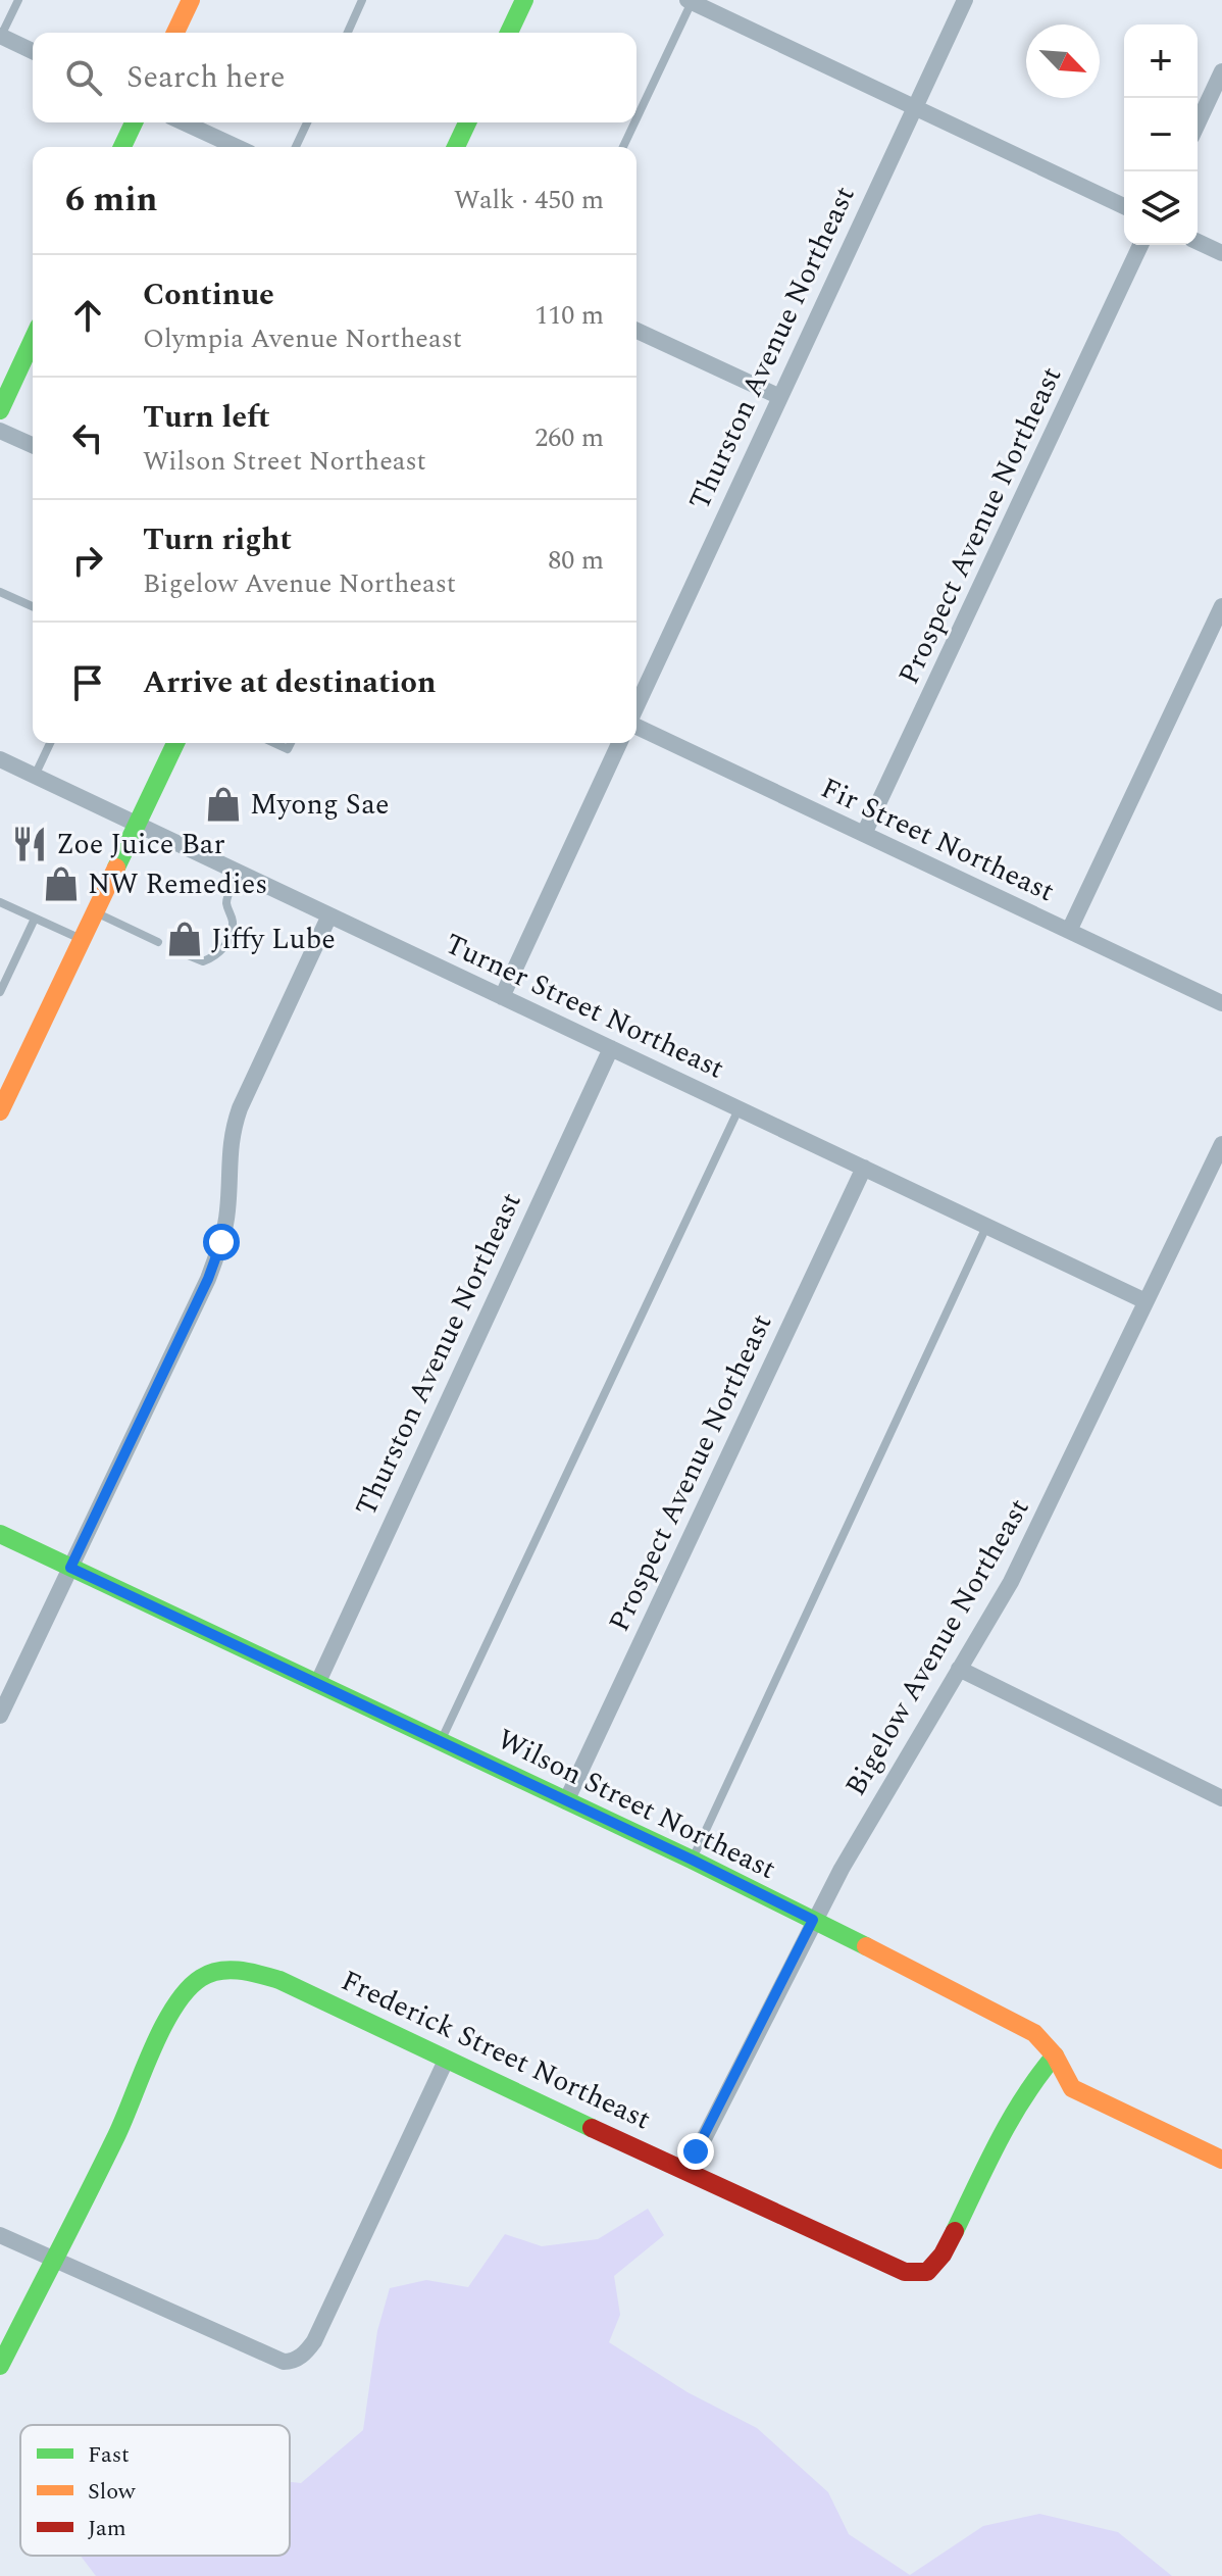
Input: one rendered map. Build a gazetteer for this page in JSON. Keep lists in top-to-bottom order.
{
  "streets": {
    "street": [
      "Thurston Avenue Northeast",
      "Prospect Avenue Northeast",
      "Fir Street Northeast",
      "Turner Street Northeast",
      "Bigelow Avenue Northeast",
      "Wilson Street Northeast",
      "Frederick Street Northeast"
    ]
  },
  "crossings": [
    ["Thurston Avenue Northeast", "Turner Street Northeast"],
    ["Thurston Avenue Northeast", "Wilson Street Northeast"],
    ["Prospect Avenue Northeast", "Fir Street Northeast"],
    ["Prospect Avenue Northeast", "Turner Street Northeast"],
    ["Prospect Avenue Northeast", "Wilson Street Northeast"],
    ["Turner Street Northeast", "Bigelow Avenue Northeast"],
    ["Bigelow Avenue Northeast", "Wilson Street Northeast"],
    ["Bigelow Avenue Northeast", "Frederick Street Northeast"],
    ["Wilson Street Northeast", "Frederick Street Northeast"]
  ],
  "places": {
    "shop": ["Myong Sae", "NW Remedies", "Jiffy Lube"],
    "restaurant": ["Zoe Juice Bar"]
  },
  "legend": ["Fast", "Slow", "Jam"],
  "north": "bottom right",
  "page": {
    "map_buttons": ["+", "−"],
    "search": "Search here",
    "heading": ["6 min", "Walk · 450 m"],
    "list": [
      ["Continue", "Olympia Avenue Northeast", "110 m"],
      ["Turn left", "Wilson Street Northeast", "260 m"],
      ["Turn right", "Bigelow Avenue Northeast", "80 m"],
      "Arrive at destination"
    ]
  }
}
